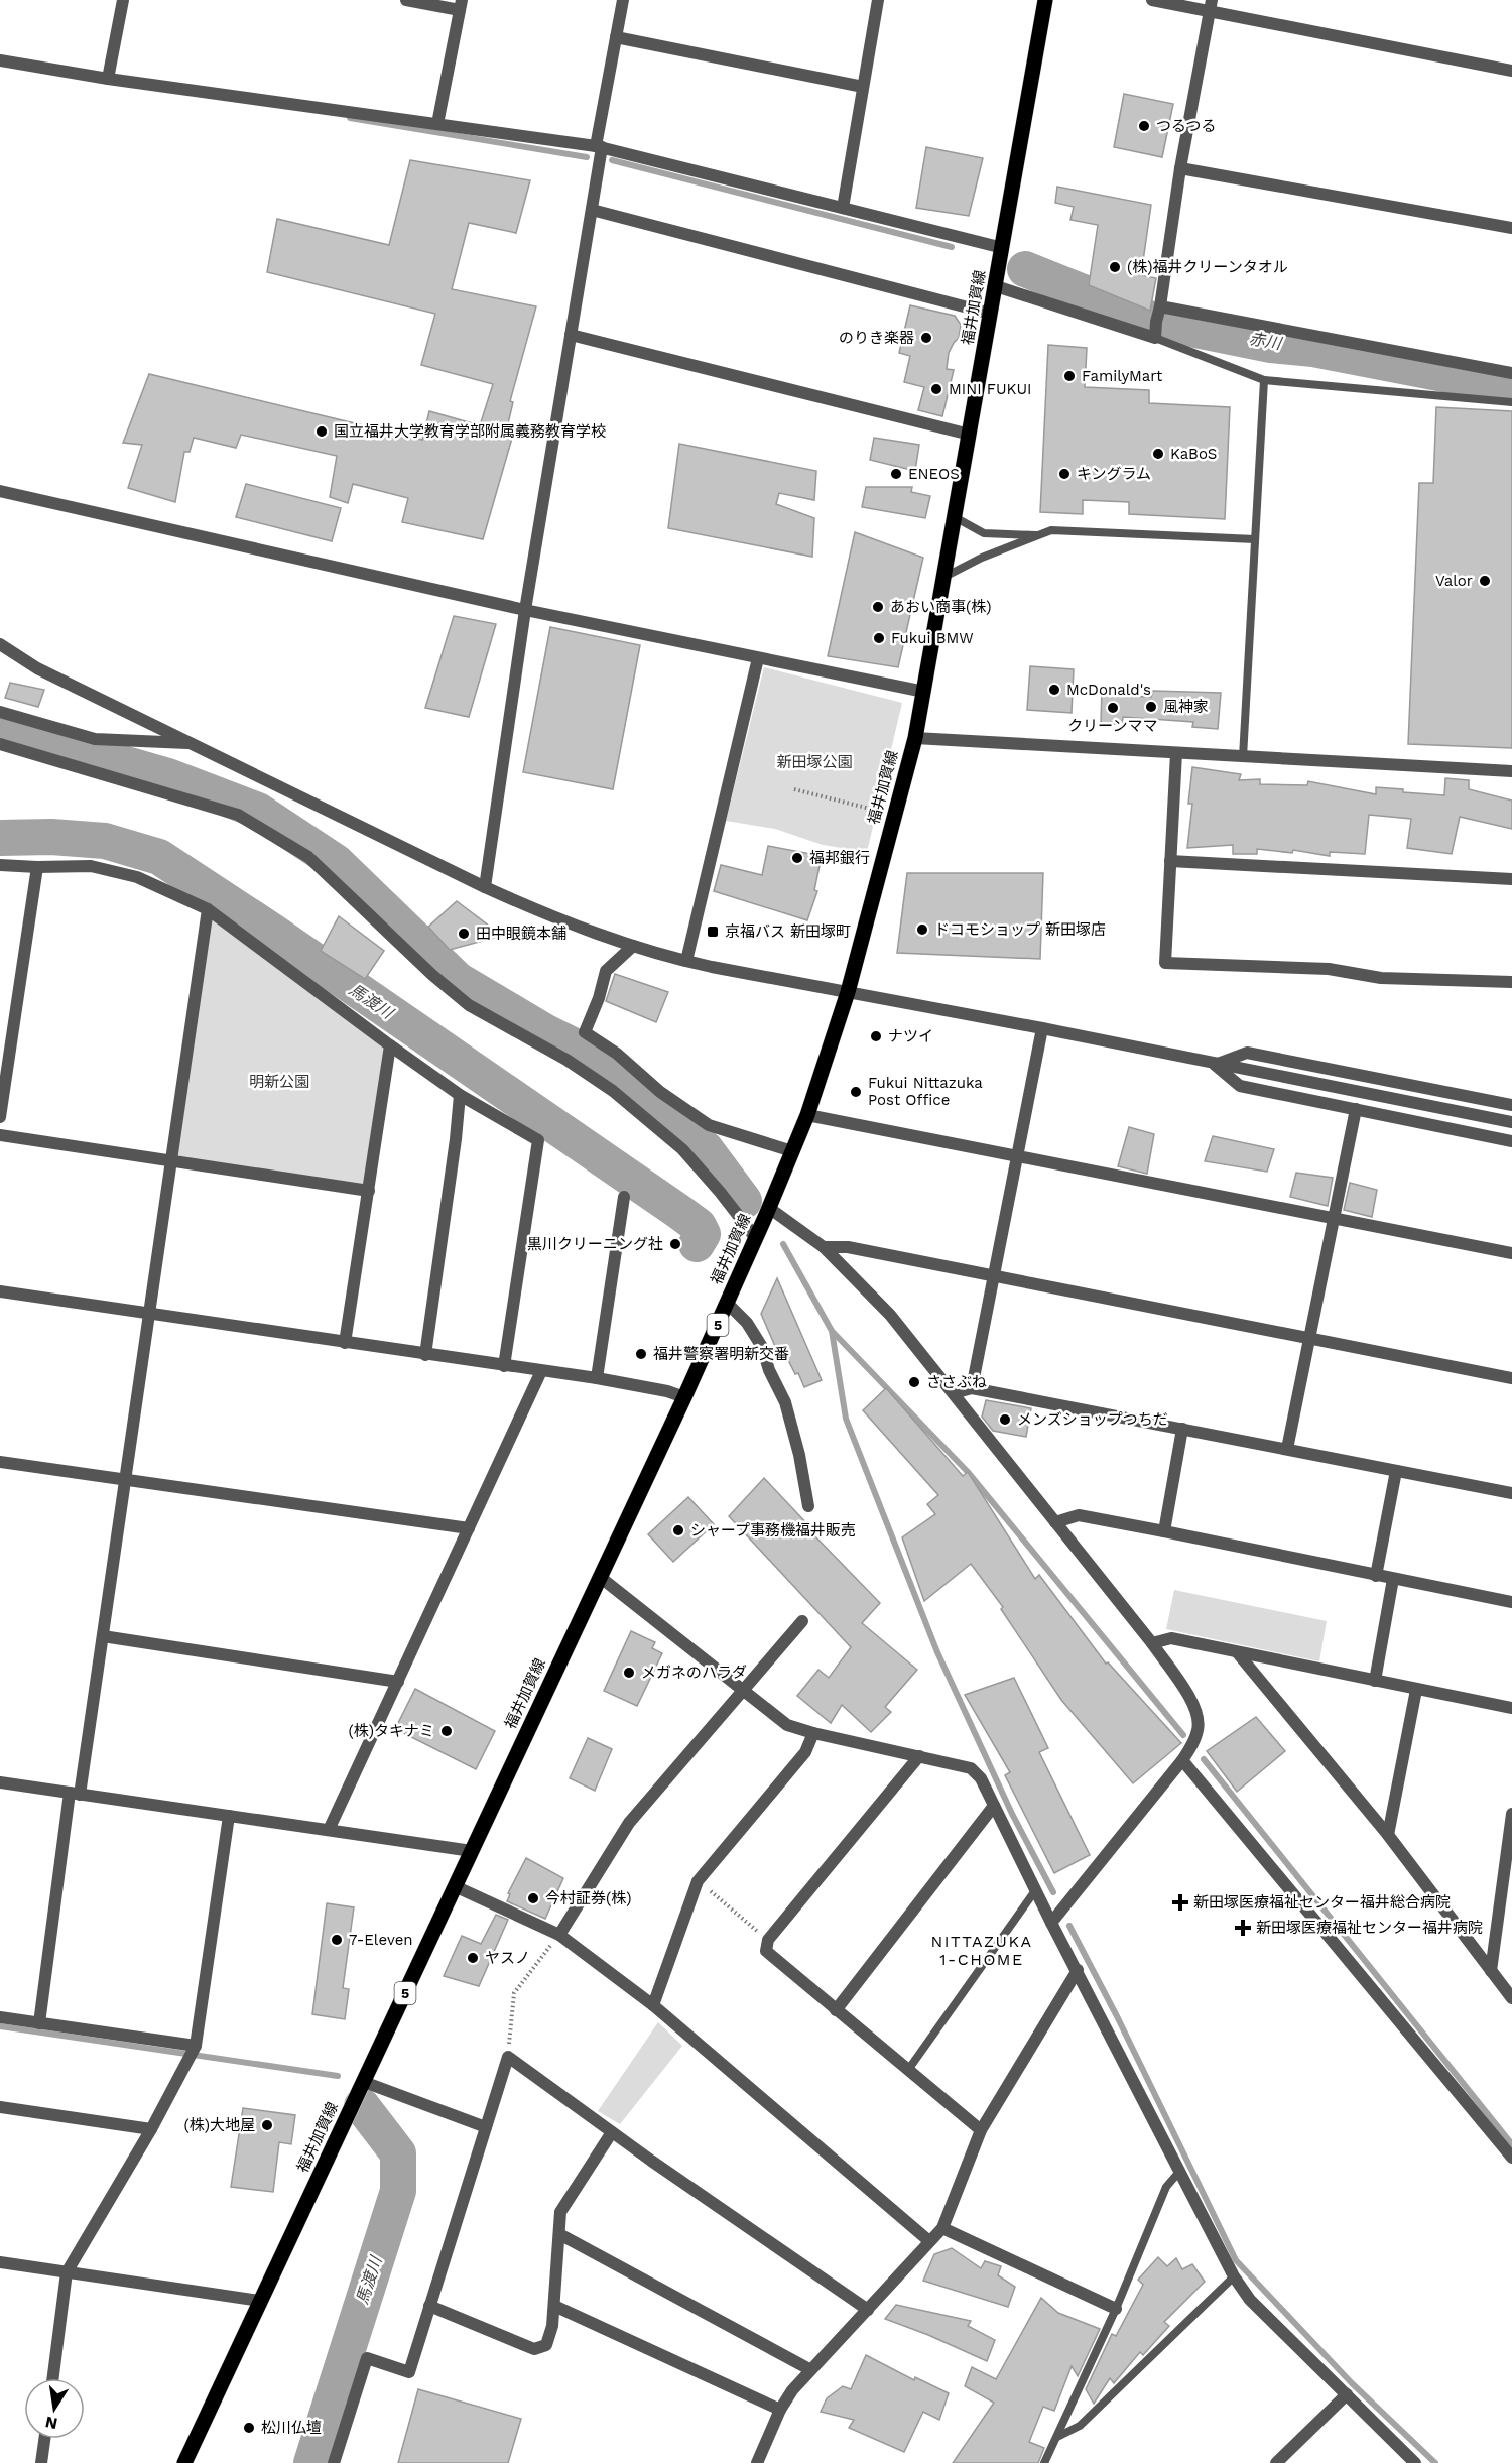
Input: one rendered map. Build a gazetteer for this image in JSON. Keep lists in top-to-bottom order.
{
  "streets": {
    "main road": ["福井加賀線", "5"]
  },
  "districts": ["NITTAZUKA 1-CHOME"],
  "water": ["赤川", "馬渡川"],
  "parks": ["新田塚公園", "明新公園"],
  "places": {
    "other": [
      "つるつる",
      "(株)福井クリーンタオル",
      "のりき楽器",
      "FamilyMart",
      "MINI FUKUI",
      "国立福井大学教育学部附属義務教育学校",
      "KaBoS",
      "ENEOS",
      "キングラム",
      "Valor",
      "あおい商事(株)",
      "Fukui BMW",
      "McDonald's",
      "風神家",
      "クリーンママ",
      "福邦銀行",
      "ドコモショップ 新田塚店",
      "田中眼鏡本舗",
      "ナツイ",
      "Fukui Nittazuka Post Office",
      "黒川クリーニング社",
      "福井警察署明新交番",
      "ささぶね",
      "メンズショップつちだ",
      "シャープ事務機福井販売",
      "メガネのハラダ",
      "(株)タキナミ",
      "今村証券(株)",
      "7-Eleven",
      "ヤスノ",
      "(株)大地屋",
      "松川仏壇"
    ],
    "transit": ["京福バス 新田塚町"],
    "health": ["新田塚医療福祉センター福井総合病院", "新田塚医療福祉センター福井病院"]
  },
  "north": "bottom"
}
